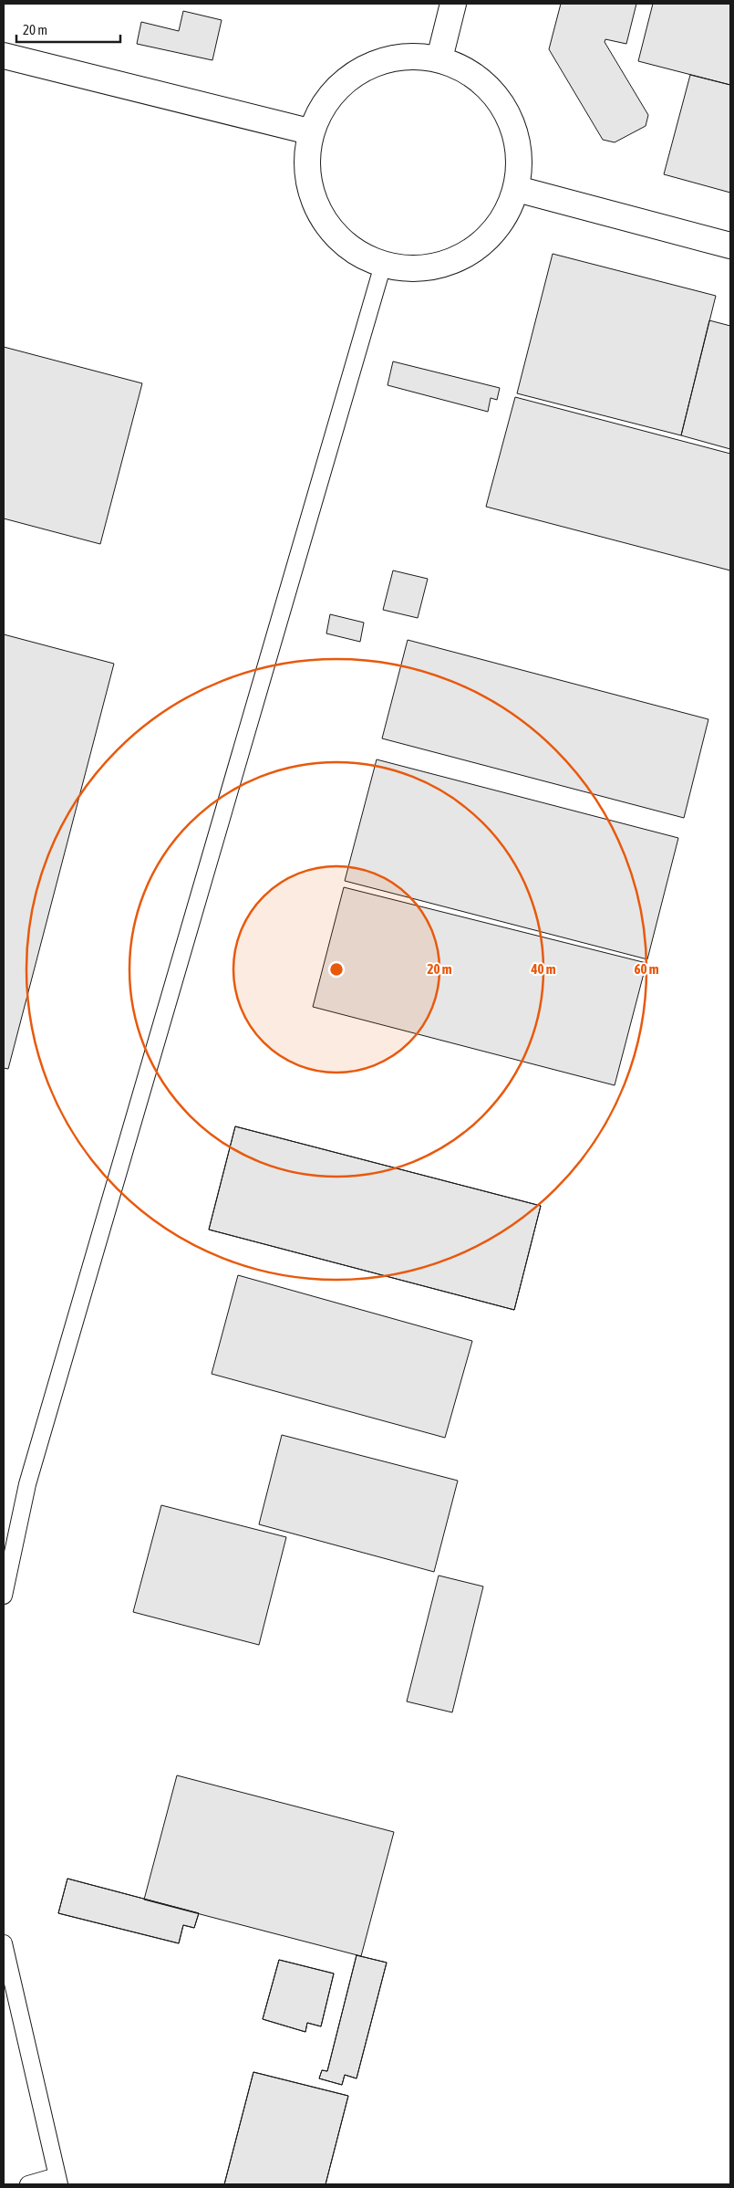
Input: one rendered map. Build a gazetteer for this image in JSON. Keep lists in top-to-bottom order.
{
  "scale_bar": "20 m",
  "rings": ["20 m", "40 m", "60 m"]
}
